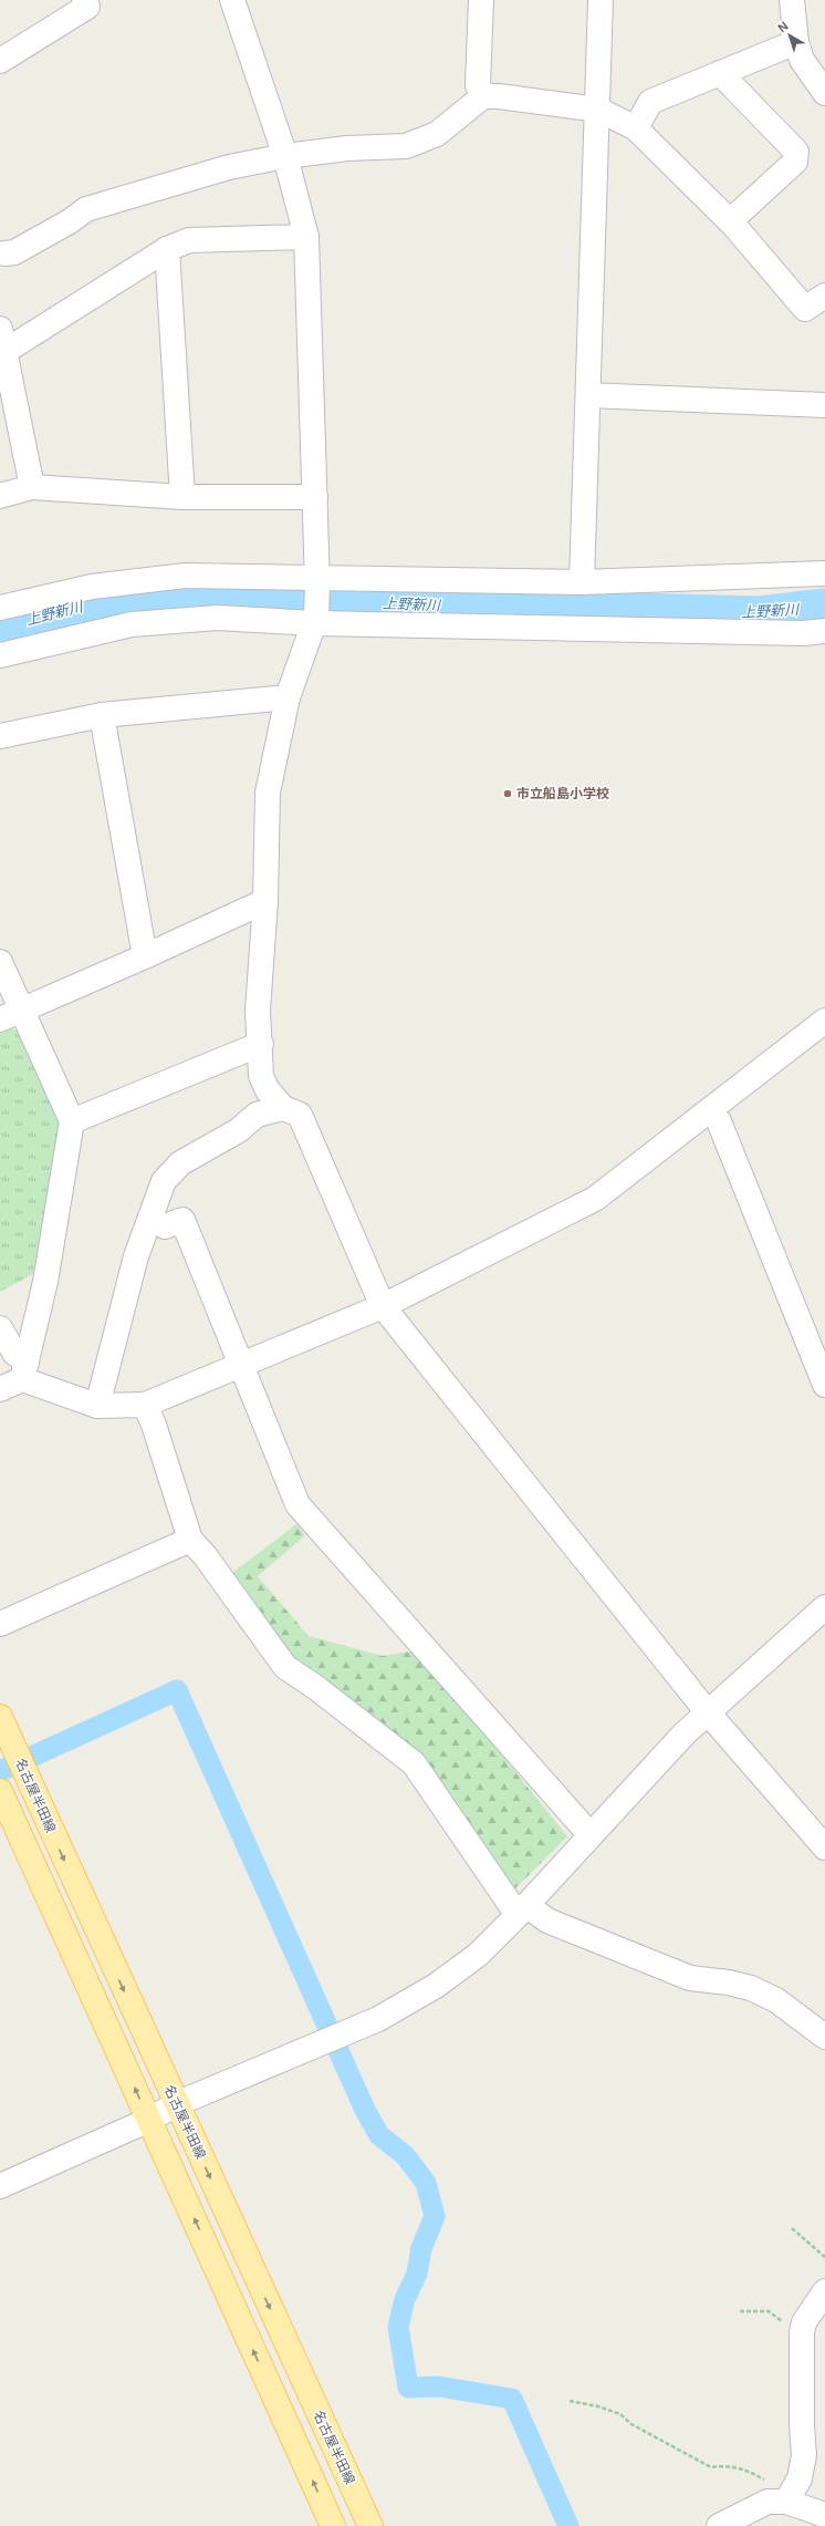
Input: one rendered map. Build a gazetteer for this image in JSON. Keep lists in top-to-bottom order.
{
  "streets": {
    "main road": ["名古屋半田線"]
  },
  "water": ["上野新川"],
  "places": ["市立船島小学校"],
  "north": "top left"
}
